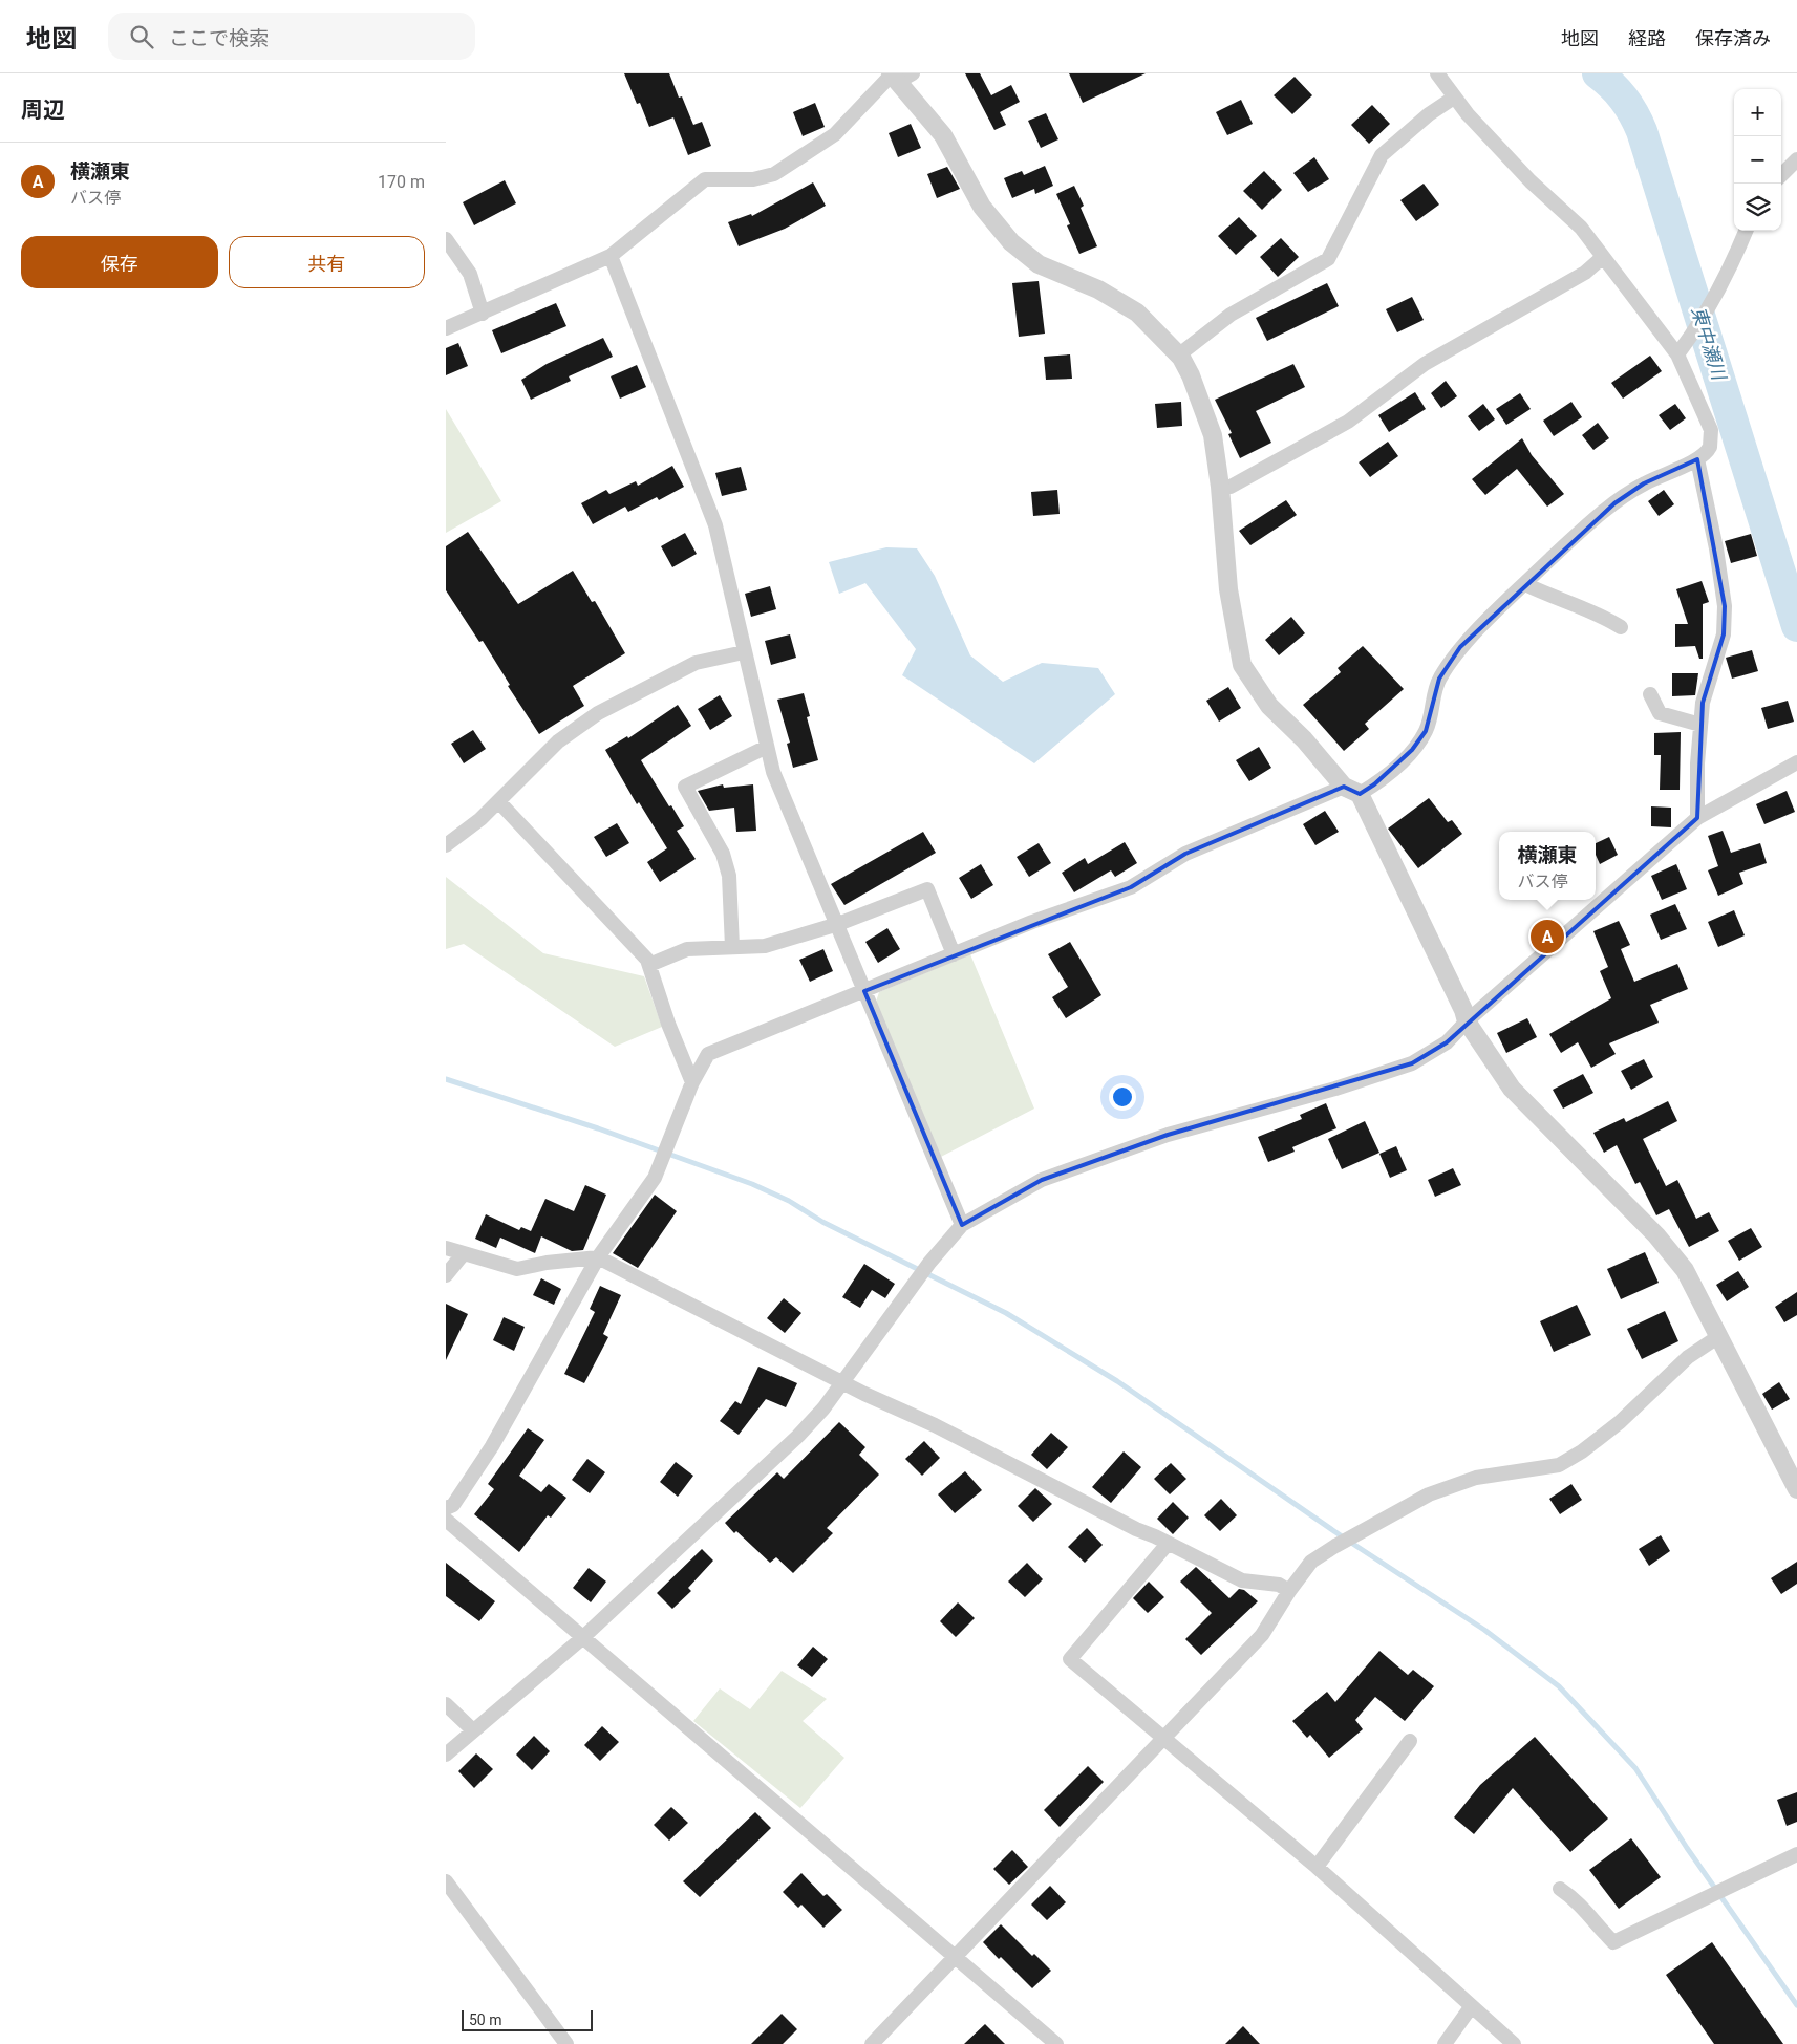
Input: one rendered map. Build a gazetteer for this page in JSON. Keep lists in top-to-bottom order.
{
  "water": ["東中瀬川"],
  "scale_bar": "50 m",
  "page": {
    "header": "地図",
    "search": "ここで検索",
    "nav": ["地図", "経路", "保存済み"],
    "heading": "周辺",
    "map_buttons": ["+", "−"],
    "list": [
      {
        "mark": "A",
        "name": "横瀬東",
        "note": "バス停",
        "value": "170 m"
      }
    ],
    "buttons": ["保存", "共有"],
    "popup": ["横瀬東", "バス停"],
    "pins": "A",
    "scale": "50 m"
  }
}
